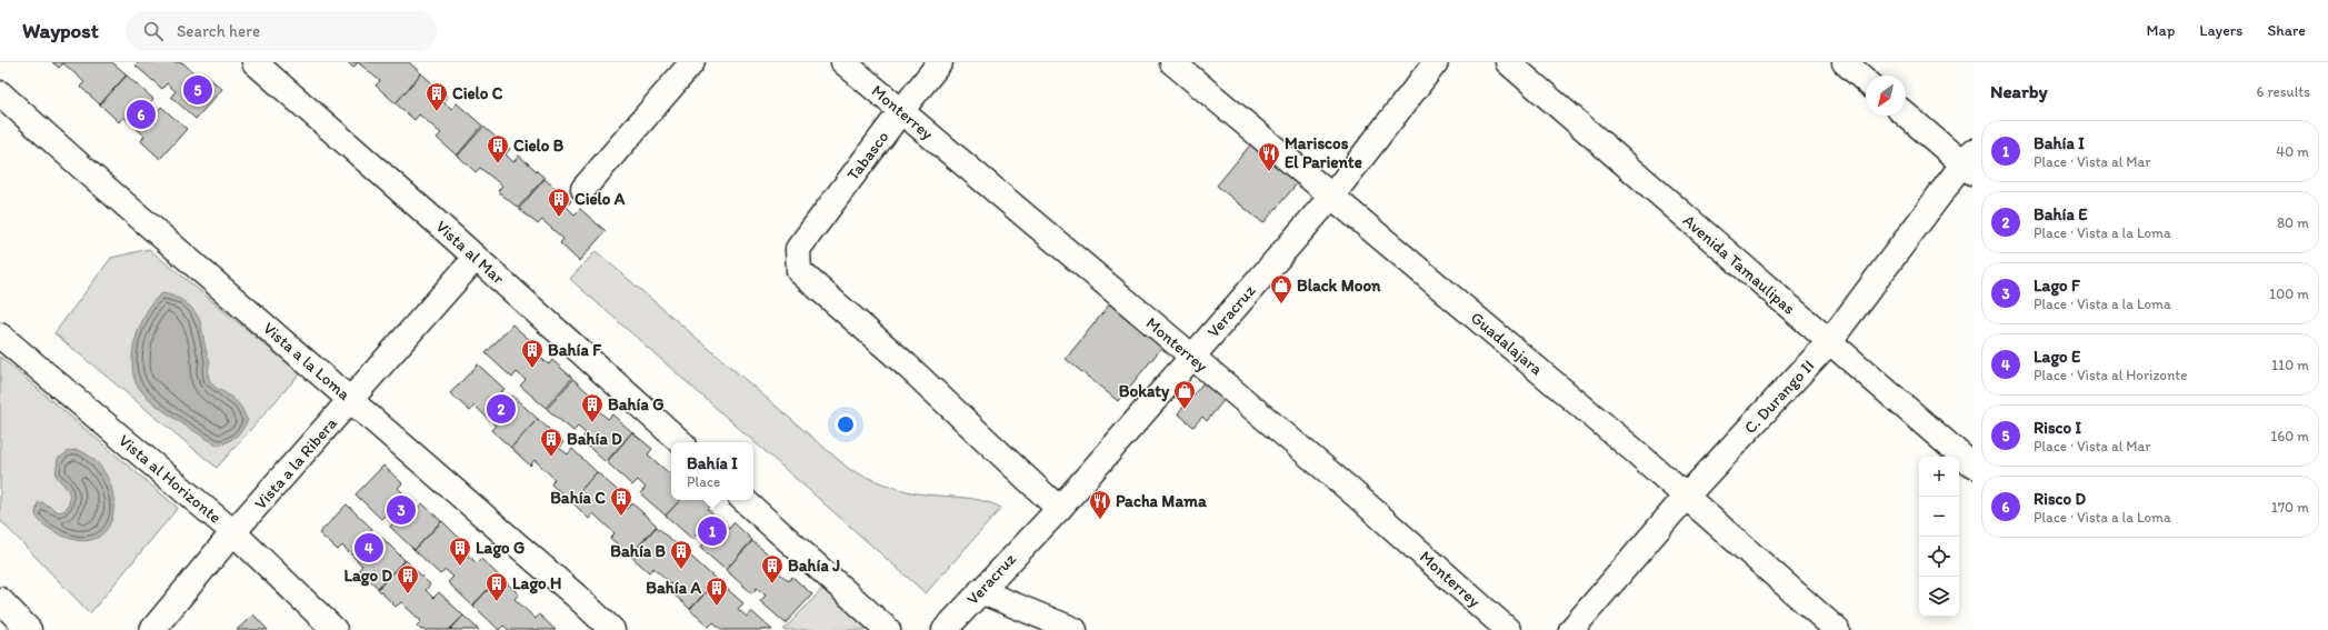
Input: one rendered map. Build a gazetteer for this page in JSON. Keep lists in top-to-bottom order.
{
  "streets": {
    "street": [
      "Monterrey",
      "Tabasco",
      "Vista al Mar",
      "Avenida Tamaulipas",
      "Veracruz",
      "Guadalajara",
      "Vista a la Loma",
      "C. Durango II",
      "Vista a la Ribera",
      "Vista al Horizonte"
    ]
  },
  "crossings": [
    ["Monterrey", "Tabasco"],
    ["Monterrey", "Veracruz"],
    ["Tabasco", "Veracruz"],
    ["Vista al Mar", "Vista a la Ribera"],
    ["Avenida Tamaulipas", "C. Durango II"],
    ["Veracruz", "Guadalajara"],
    ["Guadalajara", "C. Durango II"],
    ["Vista a la Loma", "Vista a la Ribera"],
    ["Vista a la Ribera", "Vista al Horizonte"]
  ],
  "places": {
    "building": [
      "Cielo C",
      "Cielo B",
      "Cielo A",
      "Bahía F",
      "Bahía G",
      "Bahía D",
      "Bahía C",
      "Lago G",
      "Bahía B",
      "Bahía J",
      "Lago D",
      "Lago H",
      "Bahía A"
    ],
    "restaurant": ["Mariscos El Pariente", "Pacha Mama"],
    "shop": ["Black Moon", "Bokaty"]
  },
  "north": "bottom left",
  "page": {
    "header": "Waypost",
    "search": "Search here",
    "nav": ["Map", "Layers", "Share"],
    "heading": ["Nearby", "6 results"],
    "pins": [
      "5",
      "6",
      "2",
      "3",
      "1",
      "4"
    ],
    "list": [
      {
        "mark": "1",
        "name": "Bahía I",
        "note": "Place · Vista al Mar",
        "value": "40 m"
      },
      {
        "mark": "2",
        "name": "Bahía E",
        "note": "Place · Vista a la Loma",
        "value": "80 m"
      },
      {
        "mark": "3",
        "name": "Lago F",
        "note": "Place · Vista a la Loma",
        "value": "100 m"
      },
      {
        "mark": "4",
        "name": "Lago E",
        "note": "Place · Vista al Horizonte",
        "value": "110 m"
      },
      {
        "mark": "5",
        "name": "Risco I",
        "note": "Place · Vista al Mar",
        "value": "160 m"
      },
      {
        "mark": "6",
        "name": "Risco D",
        "note": "Place · Vista a la Loma",
        "value": "170 m"
      }
    ],
    "popup": ["Bahía I", "Place"],
    "map_buttons": ["+", "−"]
  }
}
